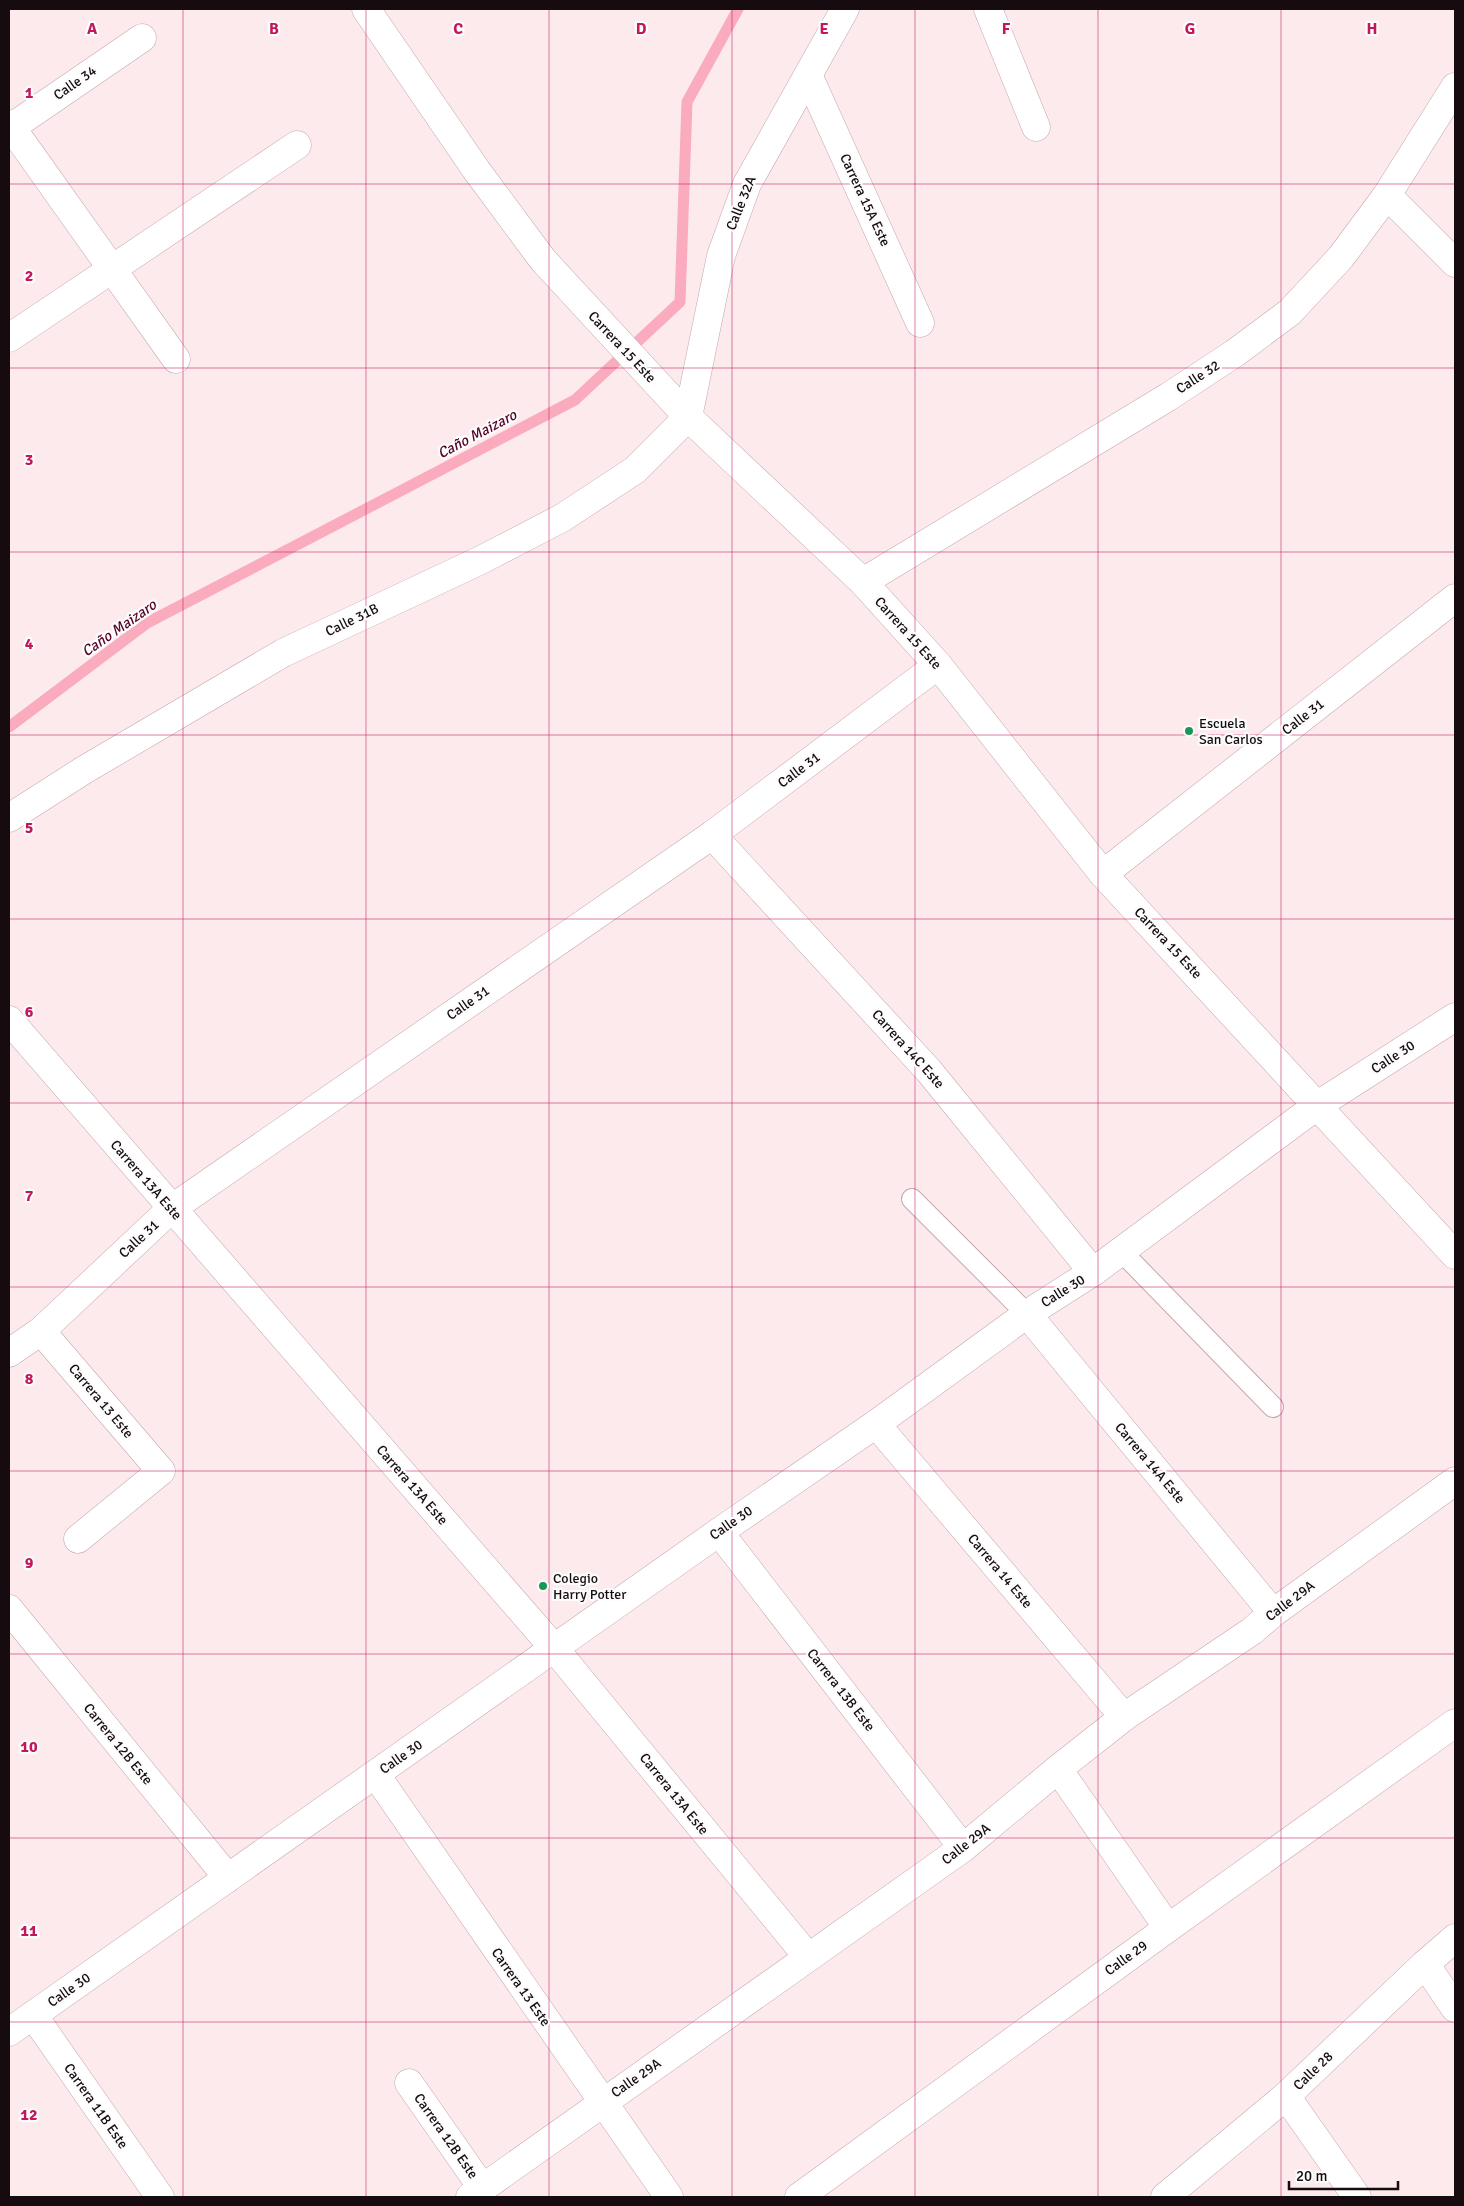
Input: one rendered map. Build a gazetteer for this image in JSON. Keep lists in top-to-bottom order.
{
  "streets": {
    "street": [
      "Calle 34",
      "Carrera 15A Este",
      "Calle 32A",
      "Carrera 15 Este",
      "Calle 32",
      "Calle 31B",
      "Calle 31",
      "Carrera 14C Este",
      "Calle 30",
      "Carrera 13A Este",
      "Carrera 13 Este",
      "Carrera 14A Este",
      "Carrera 14 Este",
      "Calle 29A",
      "Carrera 13B Este",
      "Carrera 12B Este",
      "Calle 29",
      "Calle 28",
      "Carrera 11B Este"
    ]
  },
  "crossings": [
    ["Carrera 15A Este", "Calle 32A"],
    ["Calle 32A", "Carrera 15 Este"],
    ["Calle 32A", "Calle 31B"],
    ["Carrera 15 Este", "Calle 32"],
    ["Carrera 15 Este", "Calle 31B"],
    ["Carrera 15 Este", "Calle 31"],
    ["Carrera 15 Este", "Calle 30"],
    ["Calle 31", "Carrera 14C Este"],
    ["Calle 31", "Carrera 13A Este"],
    ["Calle 31", "Carrera 13 Este"],
    ["Carrera 14C Este", "Calle 30"],
    ["Calle 30", "Carrera 13A Este"],
    ["Calle 30", "Carrera 13 Este"],
    ["Calle 30", "Carrera 14A Este"],
    ["Calle 30", "Carrera 14 Este"],
    ["Calle 30", "Carrera 13B Este"],
    ["Calle 30", "Carrera 12B Este"],
    ["Calle 30", "Carrera 11B Este"],
    ["Carrera 13A Este", "Calle 29A"],
    ["Carrera 13 Este", "Calle 29A"],
    ["Carrera 14A Este", "Calle 29A"],
    ["Carrera 14 Este", "Calle 29A"],
    ["Calle 29A", "Carrera 13B Este"],
    ["Calle 29A", "Carrera 12B Este"]
  ],
  "water": ["Caño Maizaro"],
  "places": ["Escuela San Carlos", "Colegio Harry Potter"],
  "scale_bar": "20 m",
  "grid": {
    "columns": [
      "A",
      "B",
      "C",
      "D",
      "E",
      "F",
      "G",
      "H"
    ],
    "rows": [
      "1",
      "2",
      "3",
      "4",
      "5",
      "6",
      "7",
      "8",
      "9",
      "10",
      "11",
      "12"
    ]
  }
}
